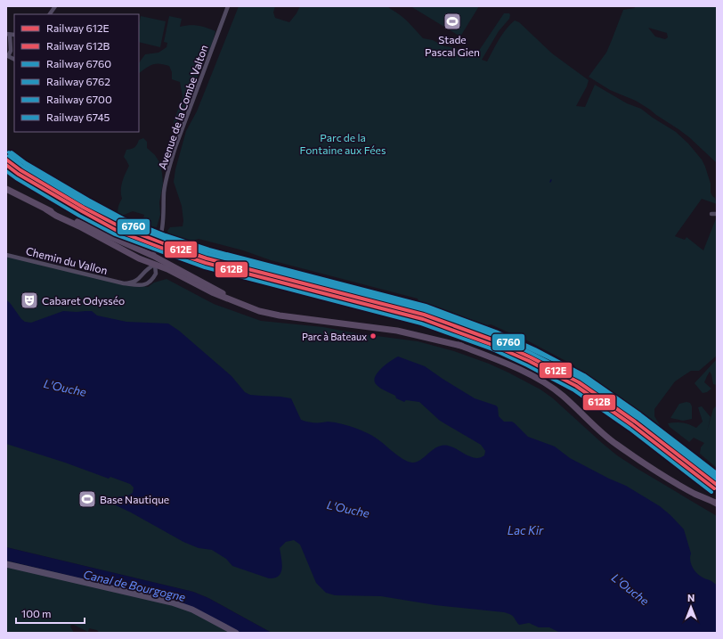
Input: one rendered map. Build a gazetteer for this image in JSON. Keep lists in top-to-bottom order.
{
  "streets": {
    "street": ["Avenue de la Combe Valton", "Chemin du Vallon"]
  },
  "water": ["L'Ouche", "Lac Kir", "Canal de Bourgogne"],
  "parks": ["Parc de la Fontaine aux Fées"],
  "places": {
    "sports": ["Stade Pascal Gien", "Base Nautique"],
    "theatre": ["Cabaret Odysséo"],
    "other": ["Parc à Bateaux"]
  },
  "lines": [
    "rail line 6700",
    "rail line 6745",
    "rail line 6760",
    "rail line 612E",
    "rail line 612B",
    "rail line 6762"
  ],
  "legend": [
    "Railway 612E",
    "Railway 612B",
    "Railway 6760",
    "Railway 6762",
    "Railway 6700",
    "Railway 6745"
  ],
  "scale_bar": "100 m",
  "north": "top"
}
